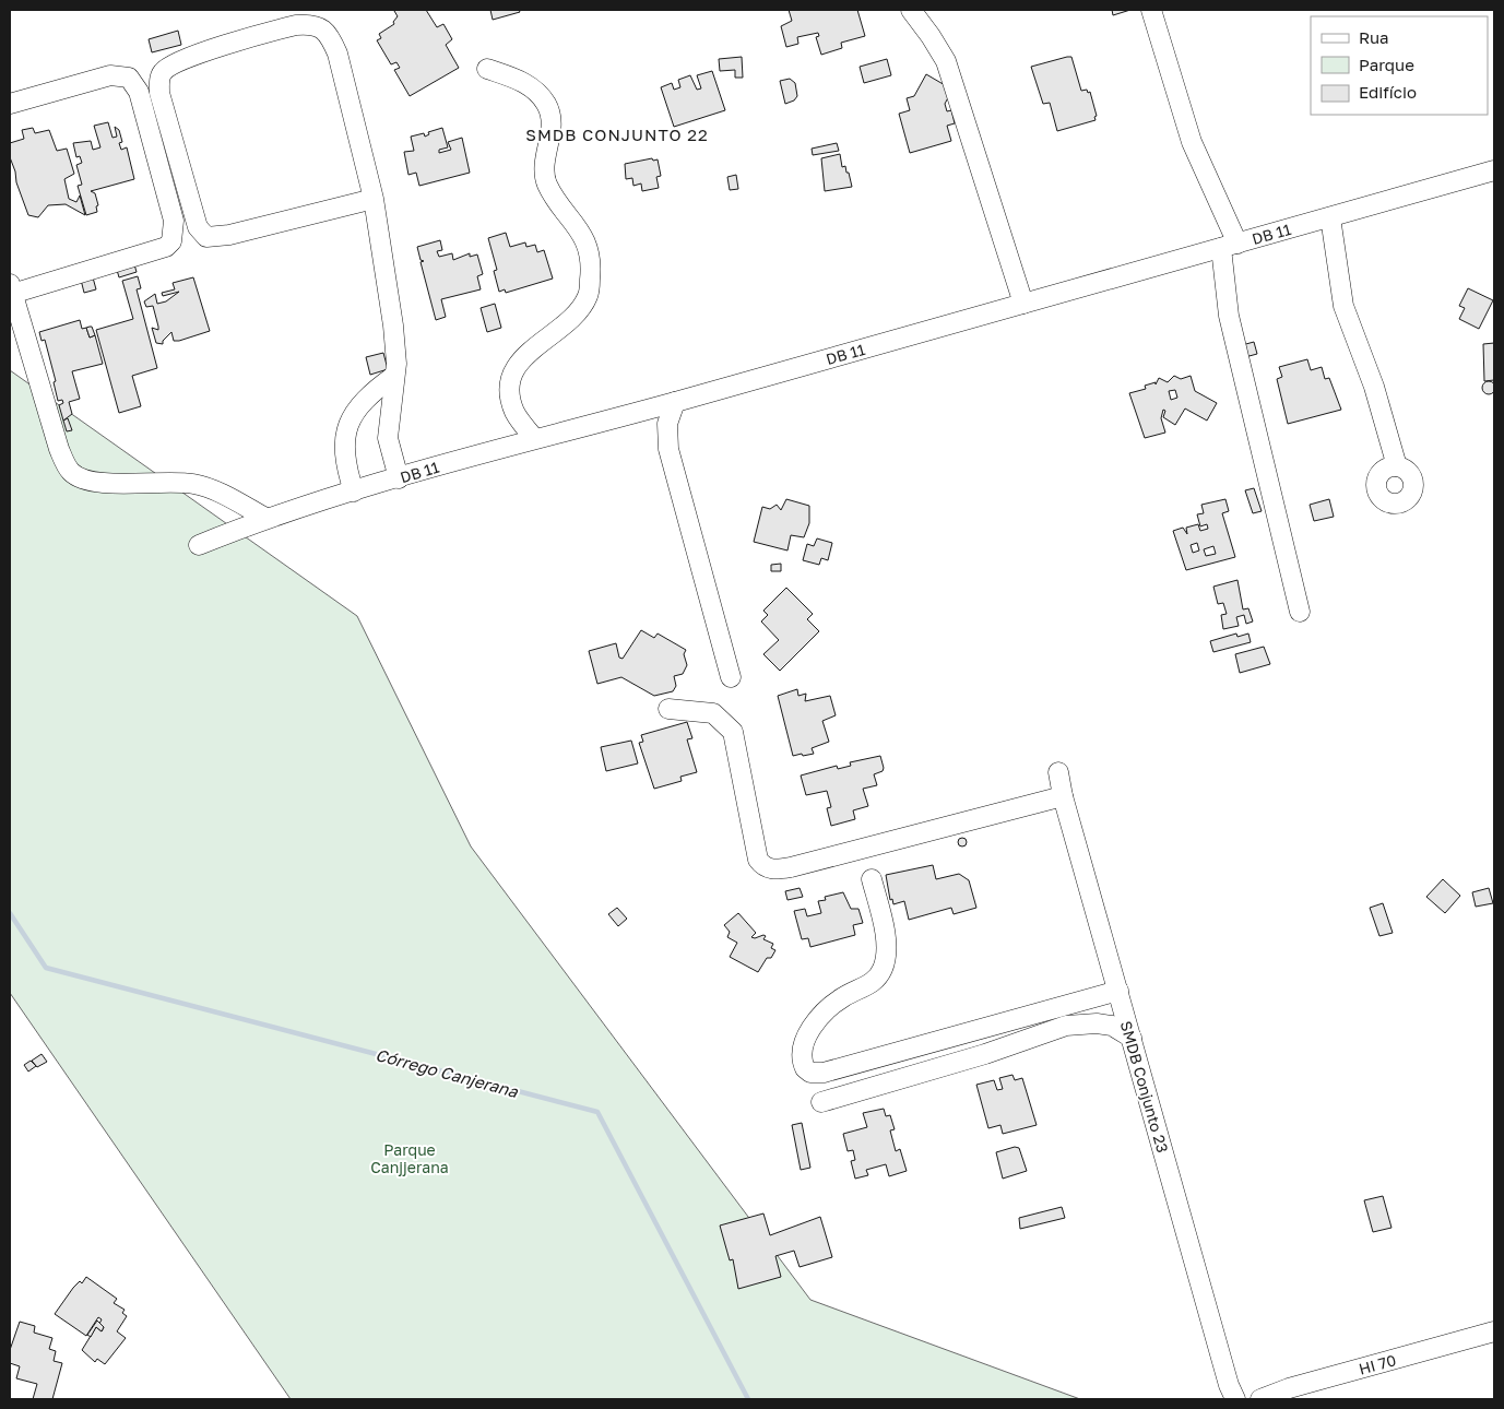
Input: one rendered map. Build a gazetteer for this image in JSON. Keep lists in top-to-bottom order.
{
  "streets": {
    "street": ["DB 11", "SMDB Conjunto 23", "HI 70"]
  },
  "districts": ["SMDB CONJUNTO 22"],
  "water": ["Córrego Canjerana"],
  "parks": ["Parque Canjjerana"],
  "legend": ["Rua", "Parque", "Edifício"]
}
